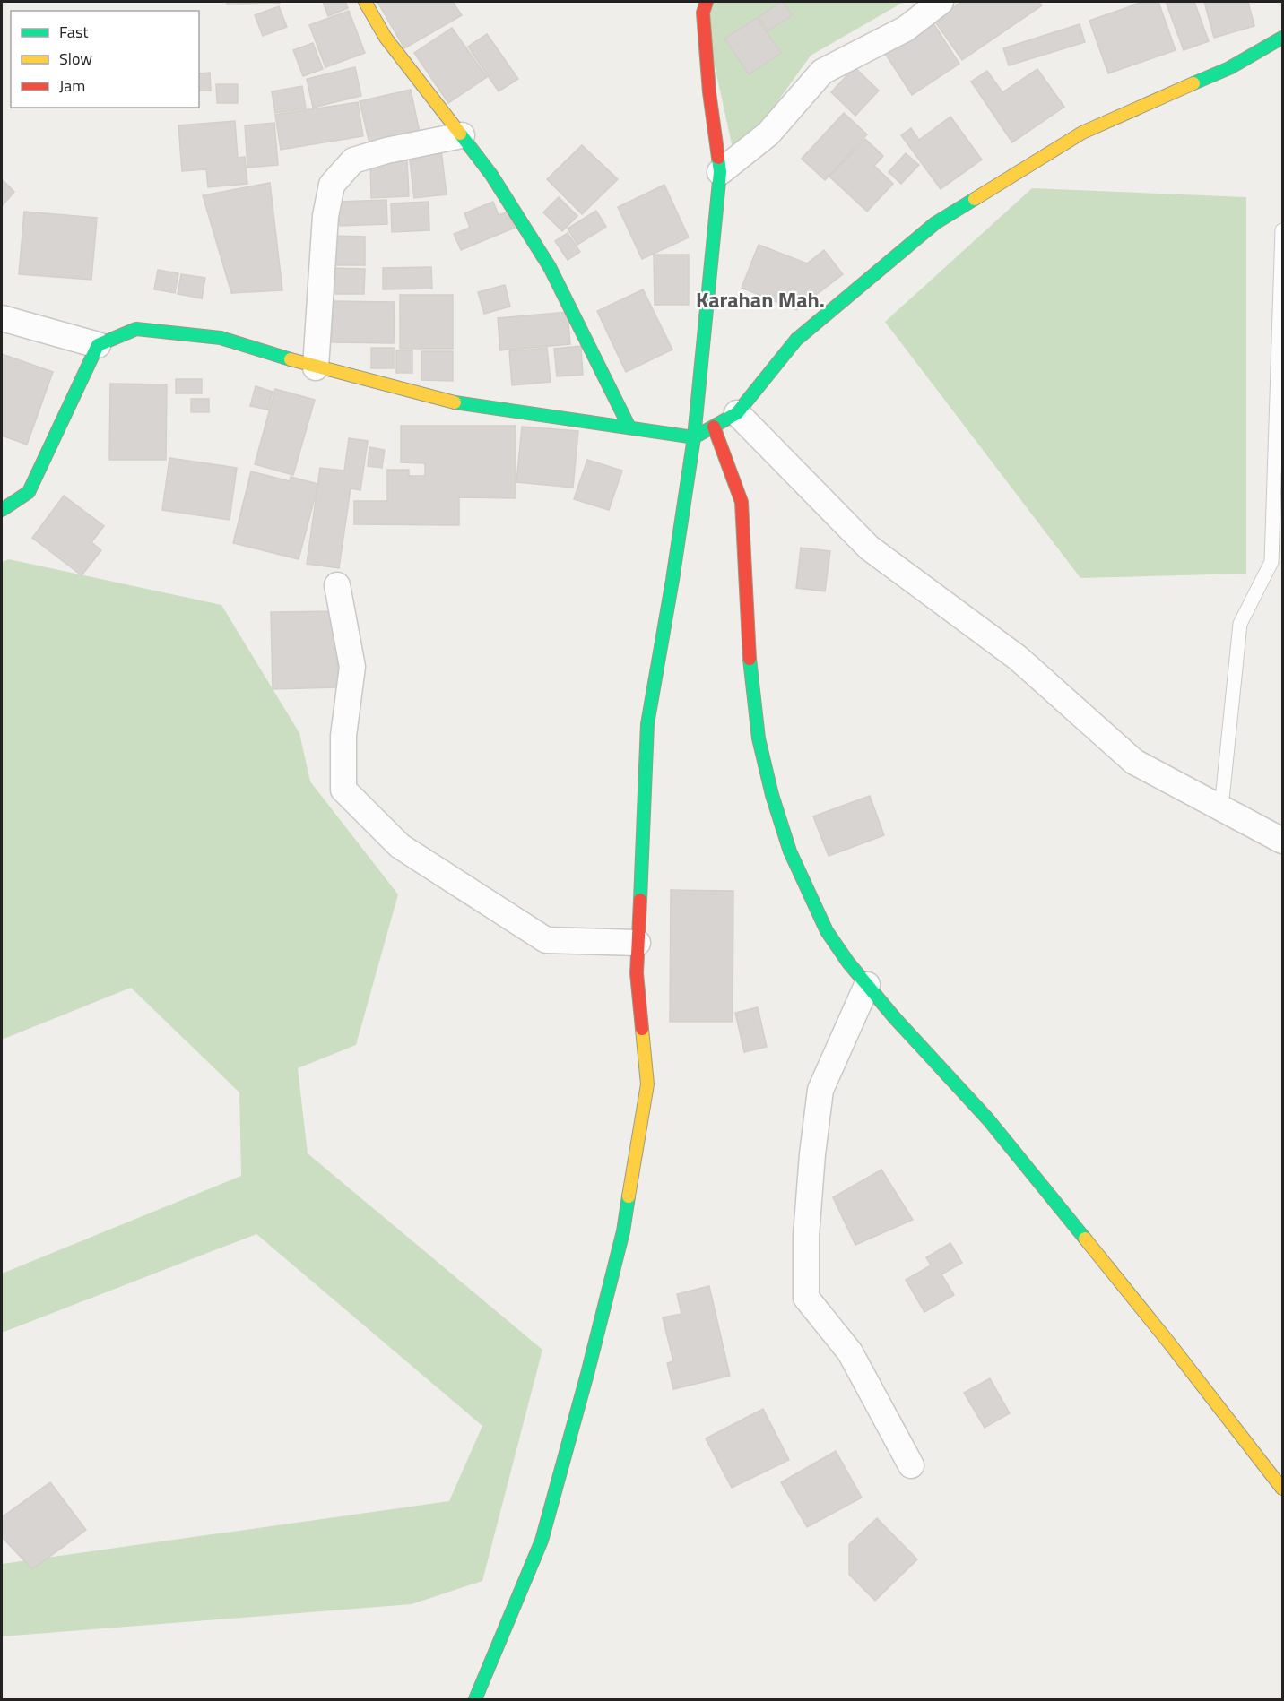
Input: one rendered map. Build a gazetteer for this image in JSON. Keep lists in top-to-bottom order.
{
  "districts": ["Karahan Mah."],
  "legend": ["Fast", "Slow", "Jam"]
}
